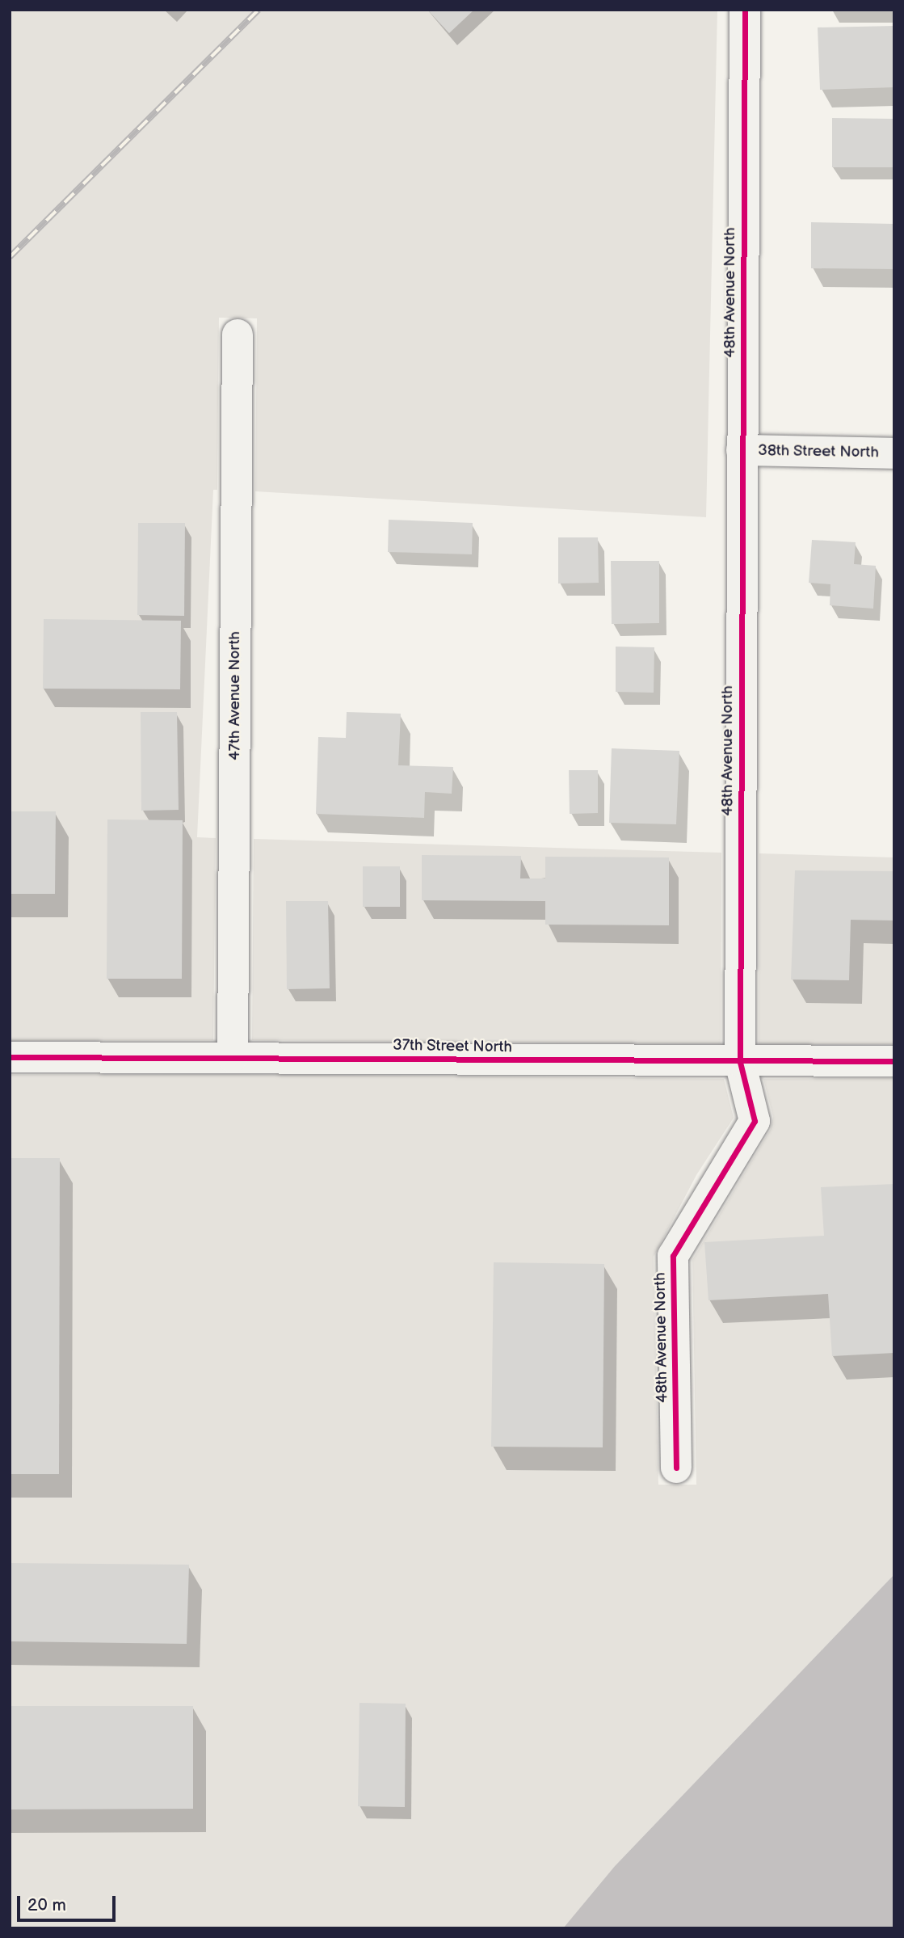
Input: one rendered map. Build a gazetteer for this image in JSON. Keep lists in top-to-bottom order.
{
  "streets": {
    "street": [
      "48th Avenue North",
      "38th Street North",
      "47th Avenue North",
      "37th Street North"
    ]
  },
  "crossings": [
    ["48th Avenue North", "38th Street North"],
    ["48th Avenue North", "37th Street North"],
    ["47th Avenue North", "37th Street North"]
  ],
  "scale_bar": "20 m"
}
